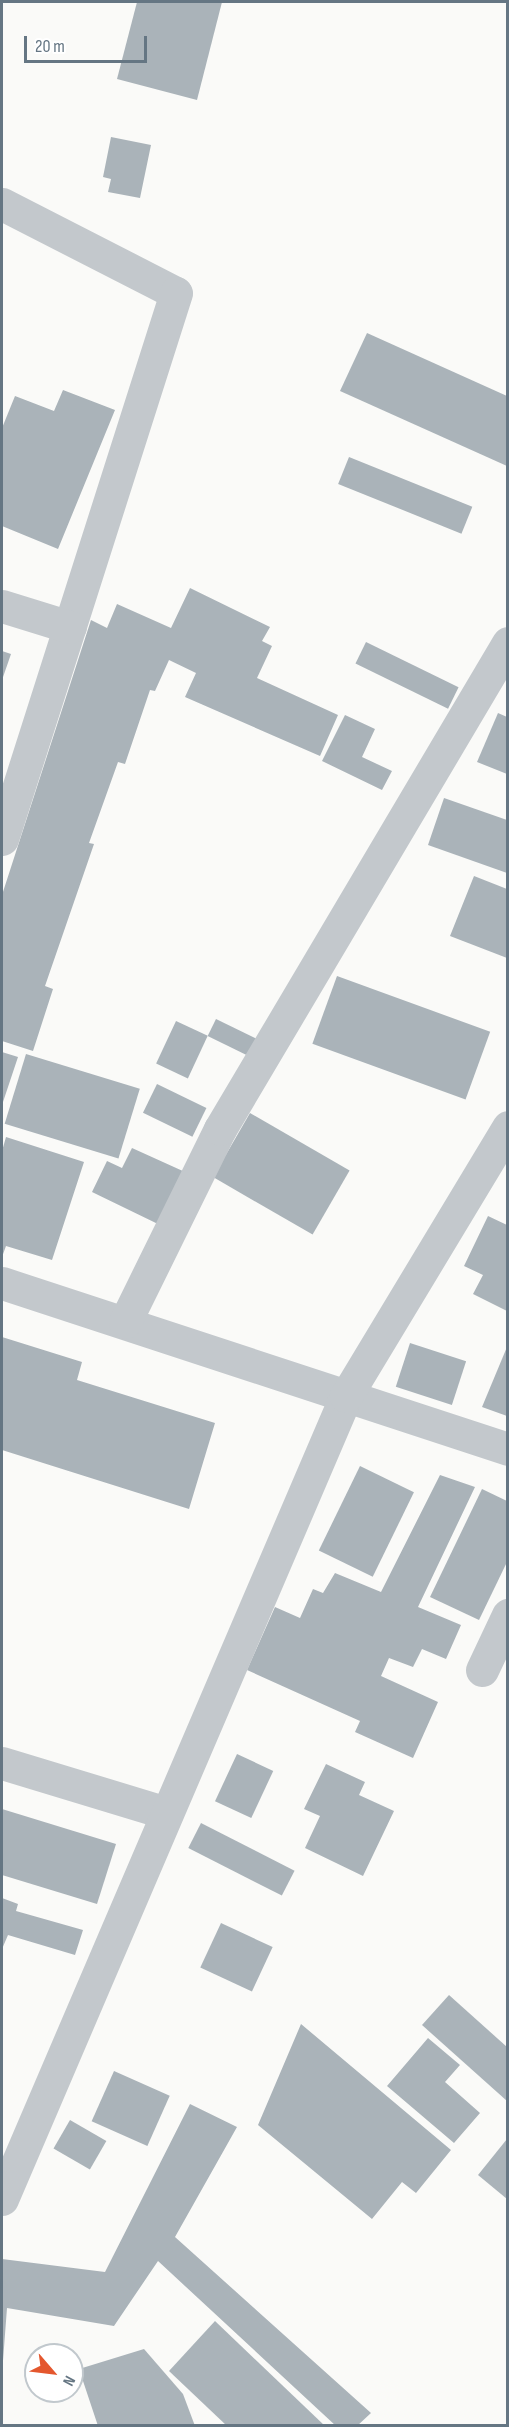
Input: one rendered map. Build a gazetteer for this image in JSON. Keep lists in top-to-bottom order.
{
  "scale_bar": "20 m",
  "north": "bottom right"
}
